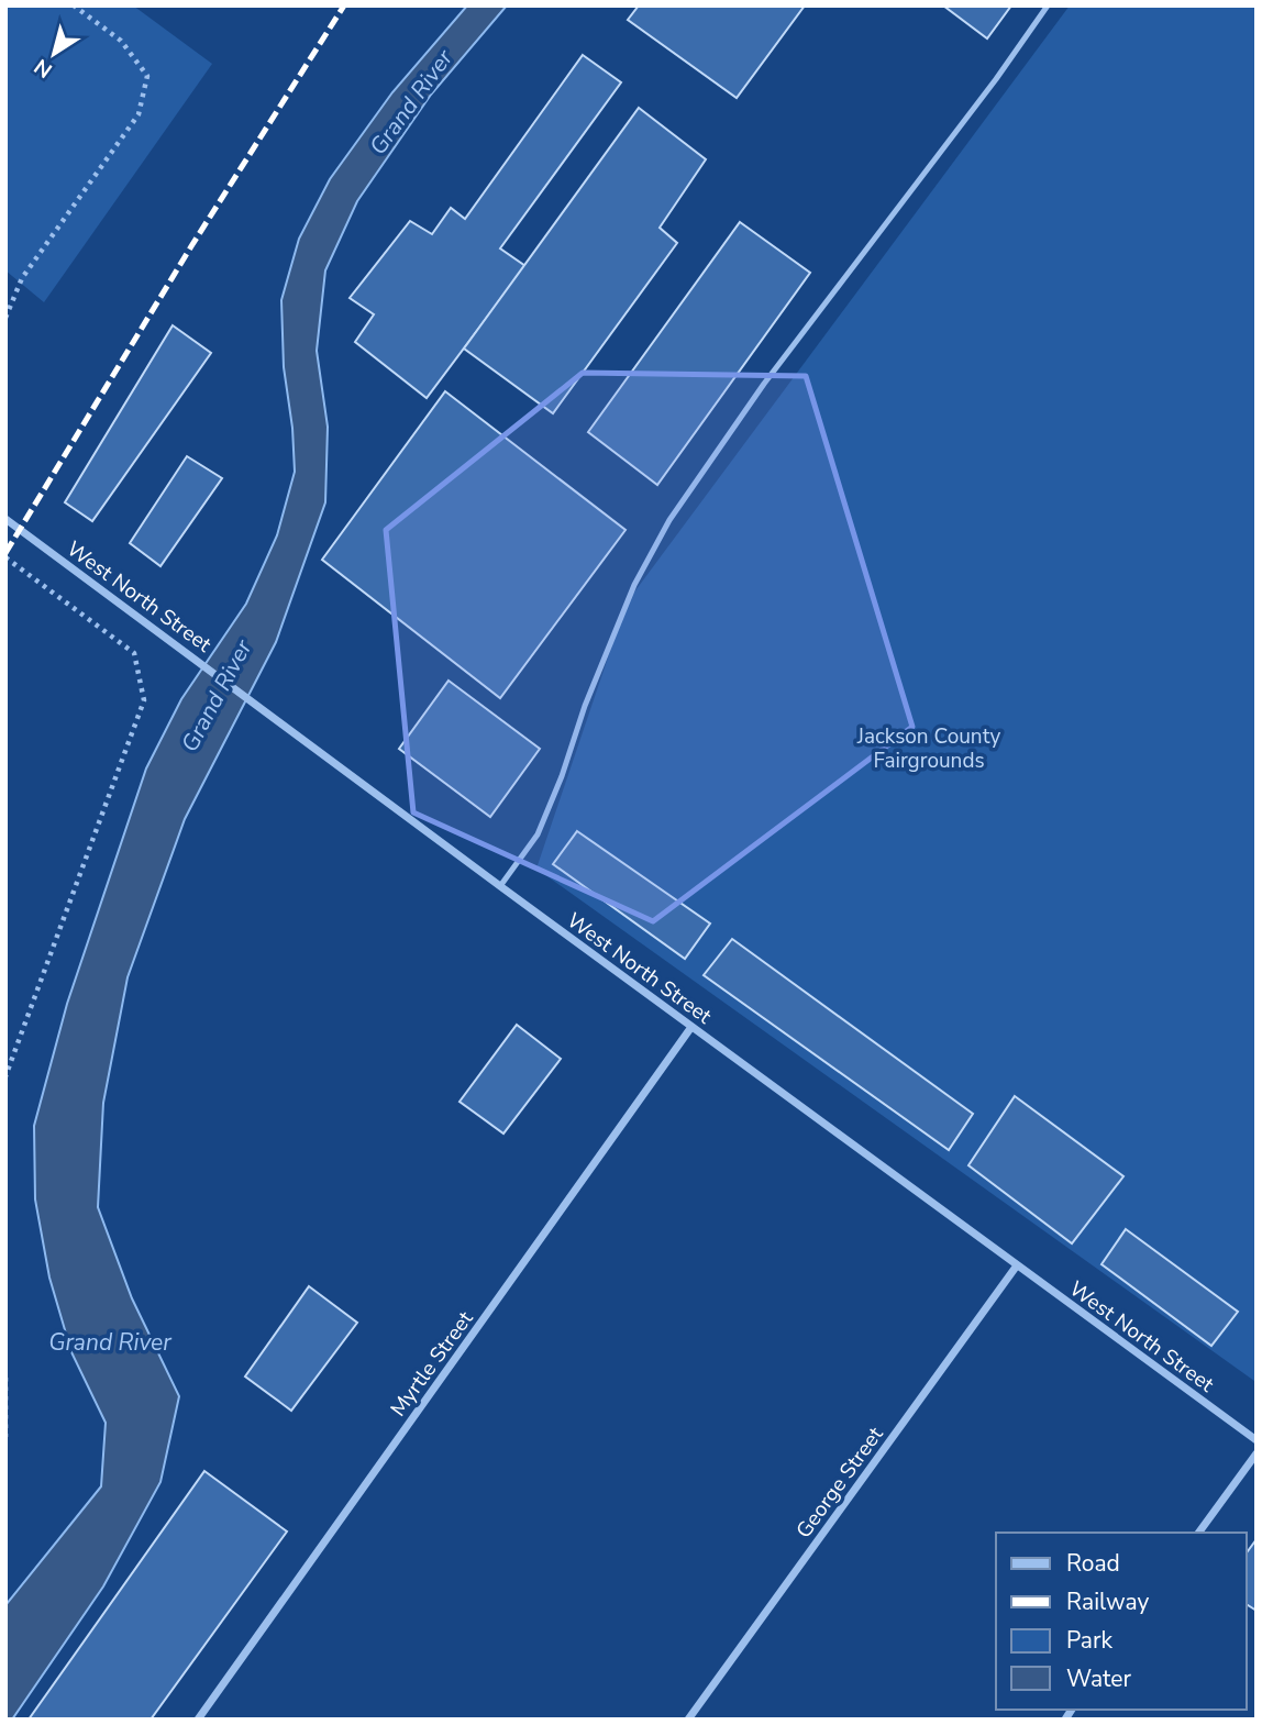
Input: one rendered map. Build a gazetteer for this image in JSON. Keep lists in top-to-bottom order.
{
  "streets": {
    "street": ["West North Street", "Myrtle Street", "George Street"]
  },
  "crossings": [
    ["West North Street", "Myrtle Street"],
    ["West North Street", "George Street"]
  ],
  "water": ["Grand River"],
  "parks": ["Jackson County Fairgrounds"],
  "legend": [
    "Road",
    "Railway",
    "Park",
    "Water"
  ],
  "north": "bottom left"
}
